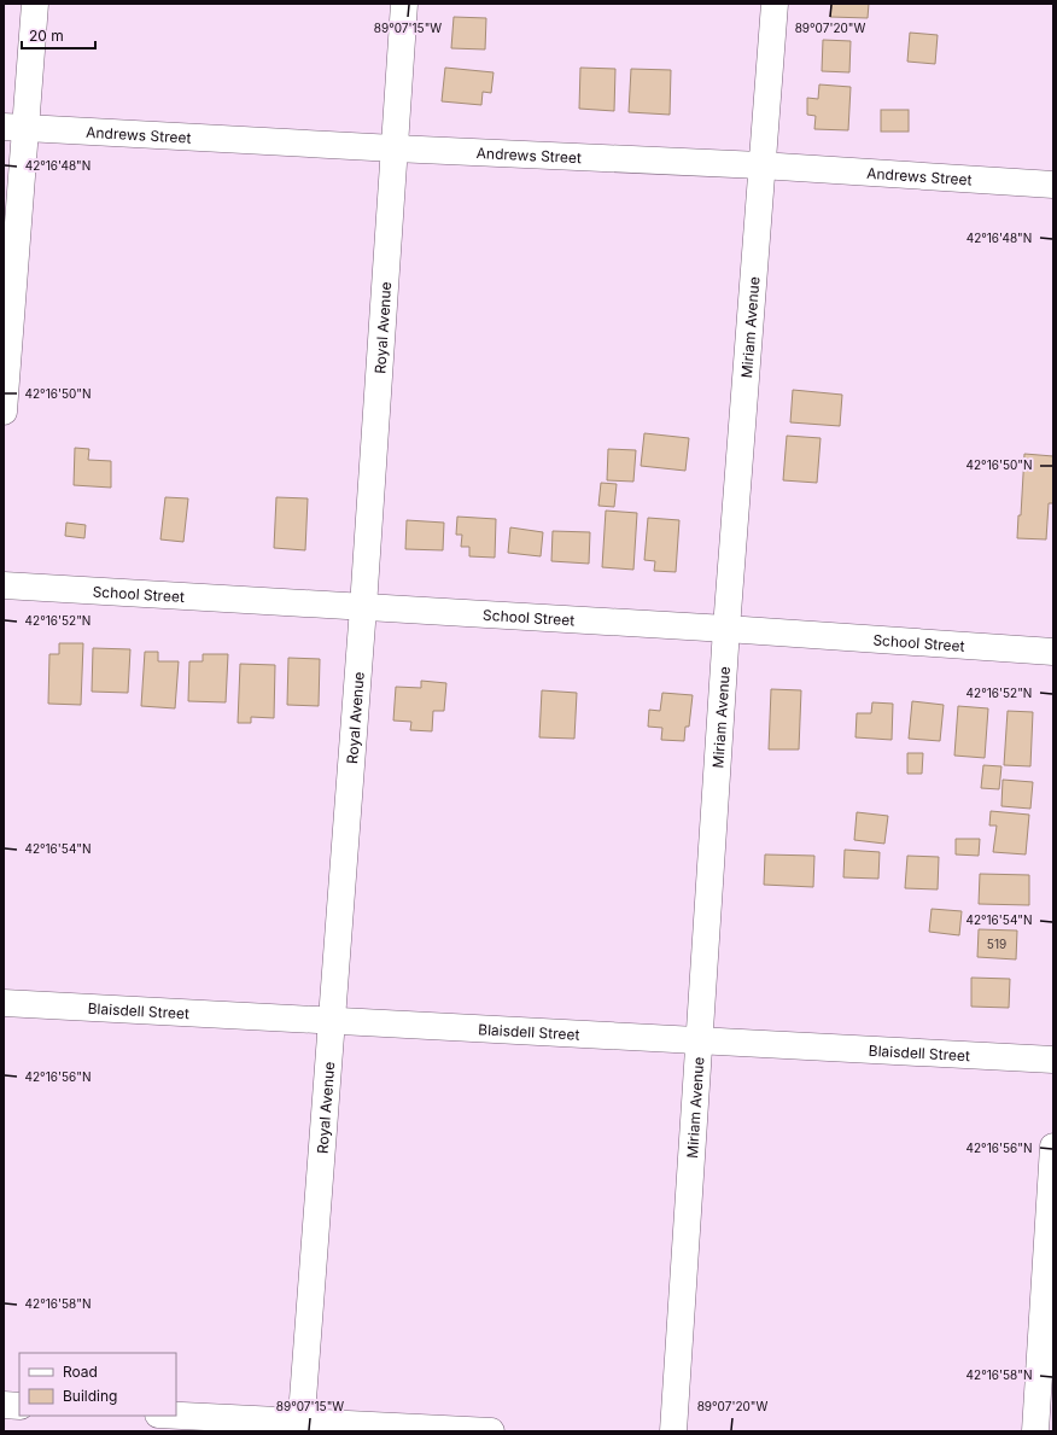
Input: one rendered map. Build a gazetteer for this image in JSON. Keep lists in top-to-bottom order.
{
  "streets": {
    "street": [
      "Andrews Street",
      "Royal Avenue",
      "Miriam Avenue",
      "School Street",
      "Blaisdell Street"
    ]
  },
  "crossings": [
    ["Andrews Street", "Royal Avenue"],
    ["Andrews Street", "Miriam Avenue"],
    ["Royal Avenue", "School Street"],
    ["Royal Avenue", "Blaisdell Street"],
    ["Miriam Avenue", "School Street"],
    ["Miriam Avenue", "Blaisdell Street"]
  ],
  "house_numbers": ["519"],
  "legend": ["Road", "Building"],
  "scale_bar": "20 m",
  "coordinates": [
    "89°07'15\"W",
    "89°07'20\"W",
    "42°16'48\"N",
    "42°16'50\"N",
    "42°16'52\"N",
    "42°16'54\"N",
    "42°16'56\"N",
    "42°16'58\"N"
  ]
}
